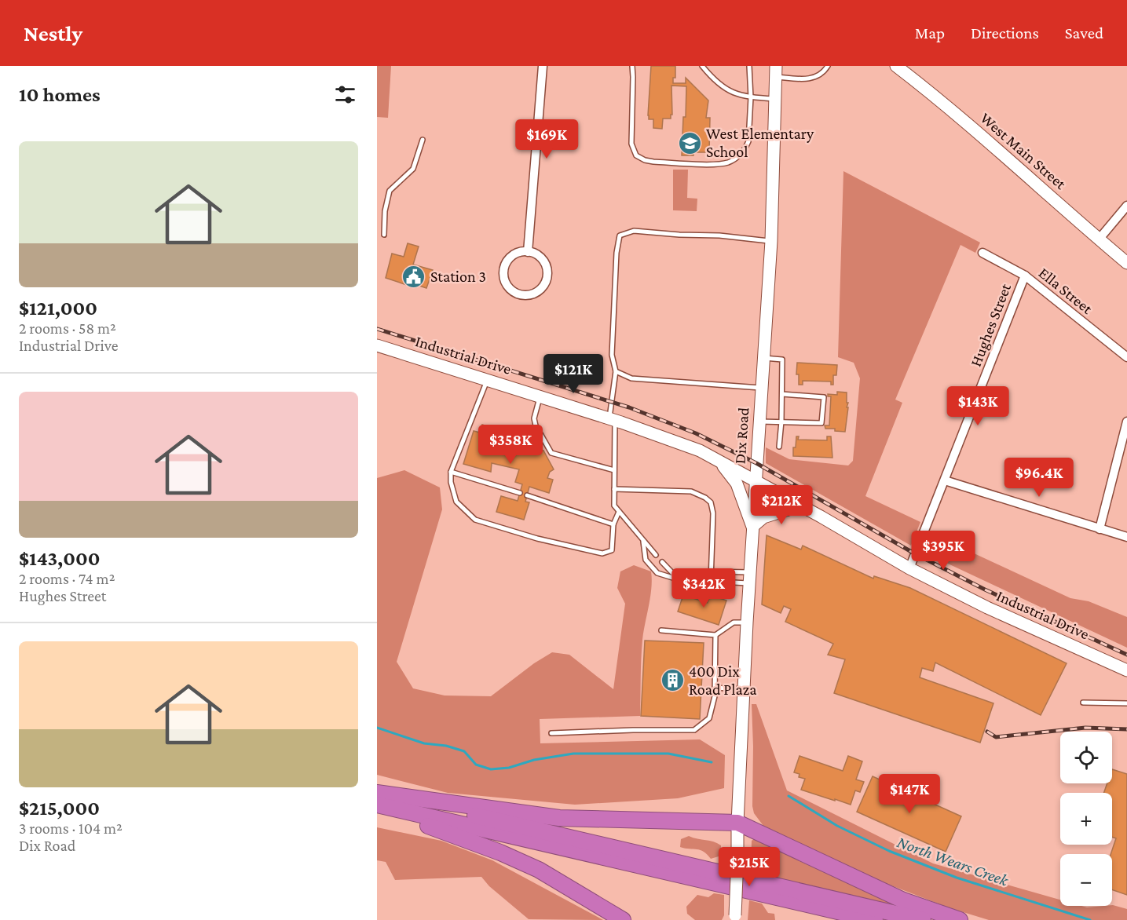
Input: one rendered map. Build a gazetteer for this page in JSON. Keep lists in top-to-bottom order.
{
  "streets": {
    "main road": ["West Main Street", "Industrial Drive", "Dix Road"],
    "street": ["Ella Street", "Hughes Street"]
  },
  "crossings": [
    ["Ella Street", "Hughes Street"],
    ["Hughes Street", "Industrial Drive"],
    ["Industrial Drive", "Dix Road"]
  ],
  "water": ["North Wears Creek"],
  "places": {
    "school or university": ["West Elementary School"],
    "public building": ["Station 3"],
    "building": ["400 Dix Road Plaza"]
  },
  "page": {
    "header": "Nestly",
    "nav": ["Map", "Directions", "Saved"],
    "heading": "10 homes",
    "price": [
      "$169K",
      "$121K",
      "$143K",
      "$358K",
      "$96.4K",
      "$212K",
      "$395K",
      "$342K",
      "$147K",
      "$215K"
    ],
    "list": [
      {
        "name": "$121,000",
        "note": "2 rooms · 58 m² · Industrial Drive"
      },
      {
        "name": "$143,000",
        "note": "2 rooms · 74 m² · Hughes Street"
      },
      {
        "name": "$215,000",
        "note": "3 rooms · 104 m² · Dix Road"
      }
    ],
    "map_buttons": ["+", "−"]
  }
}
